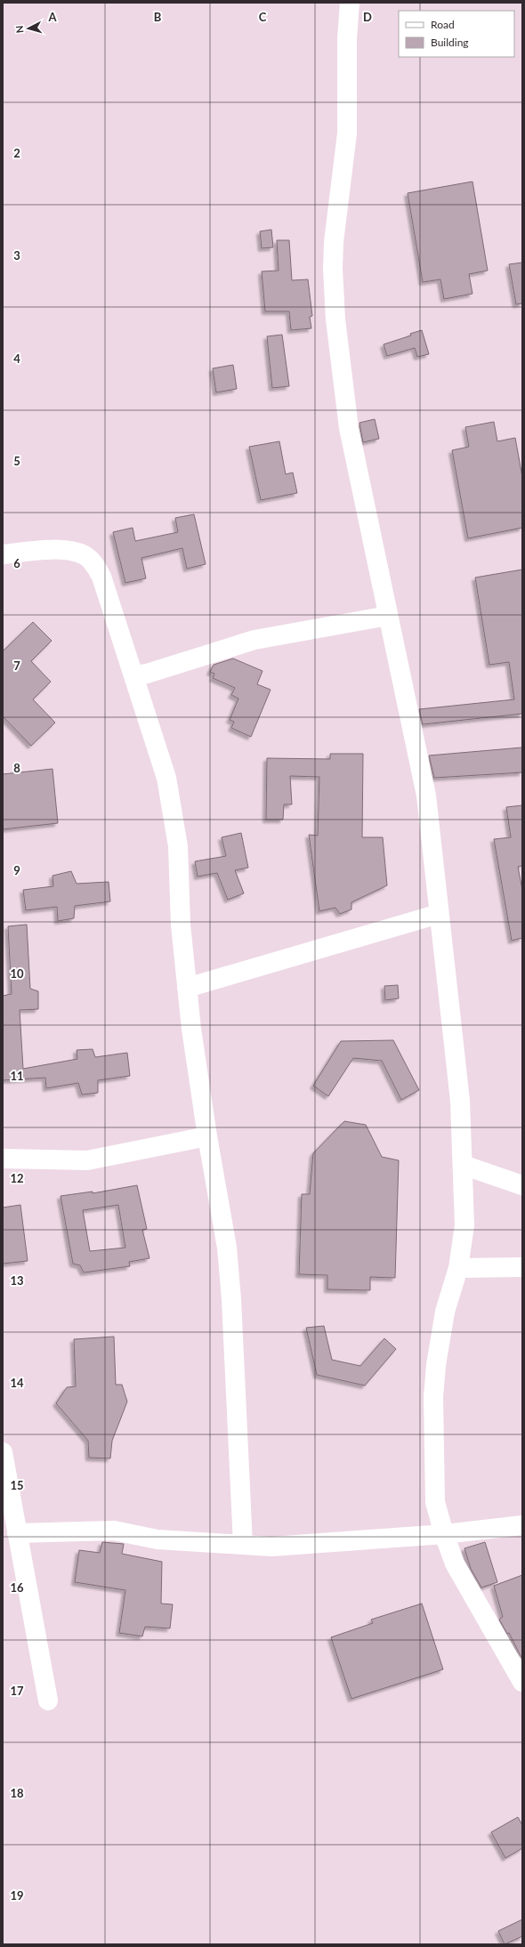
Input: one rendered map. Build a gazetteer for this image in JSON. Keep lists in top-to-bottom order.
{
  "legend": ["Road", "Building"],
  "north": "left",
  "grid": {
    "columns": [
      "A",
      "B",
      "C",
      "D"
    ],
    "rows": [
      "2",
      "3",
      "4",
      "5",
      "6",
      "7",
      "8",
      "9",
      "10",
      "11",
      "12",
      "13",
      "14",
      "15",
      "16",
      "17",
      "18",
      "19"
    ]
  }
}
